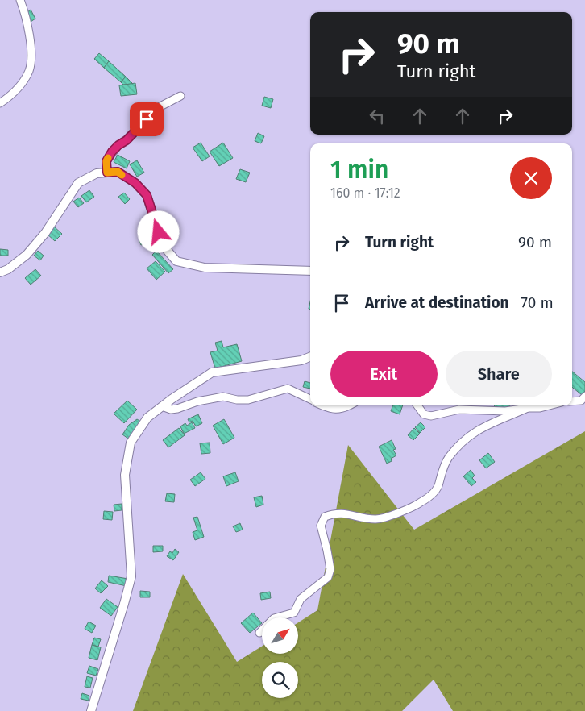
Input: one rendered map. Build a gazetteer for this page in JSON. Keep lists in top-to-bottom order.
{
  "north": "top right",
  "page": {
    "turn": ["90 m", "Turn right"],
    "heading": ["1 min", "160 m · 17:12"],
    "list": [
      {
        "name": "Turn right",
        "value": "90 m"
      },
      {
        "name": "Arrive at destination",
        "value": "70 m"
      }
    ],
    "buttons": ["Exit", "Share"]
  }
}
